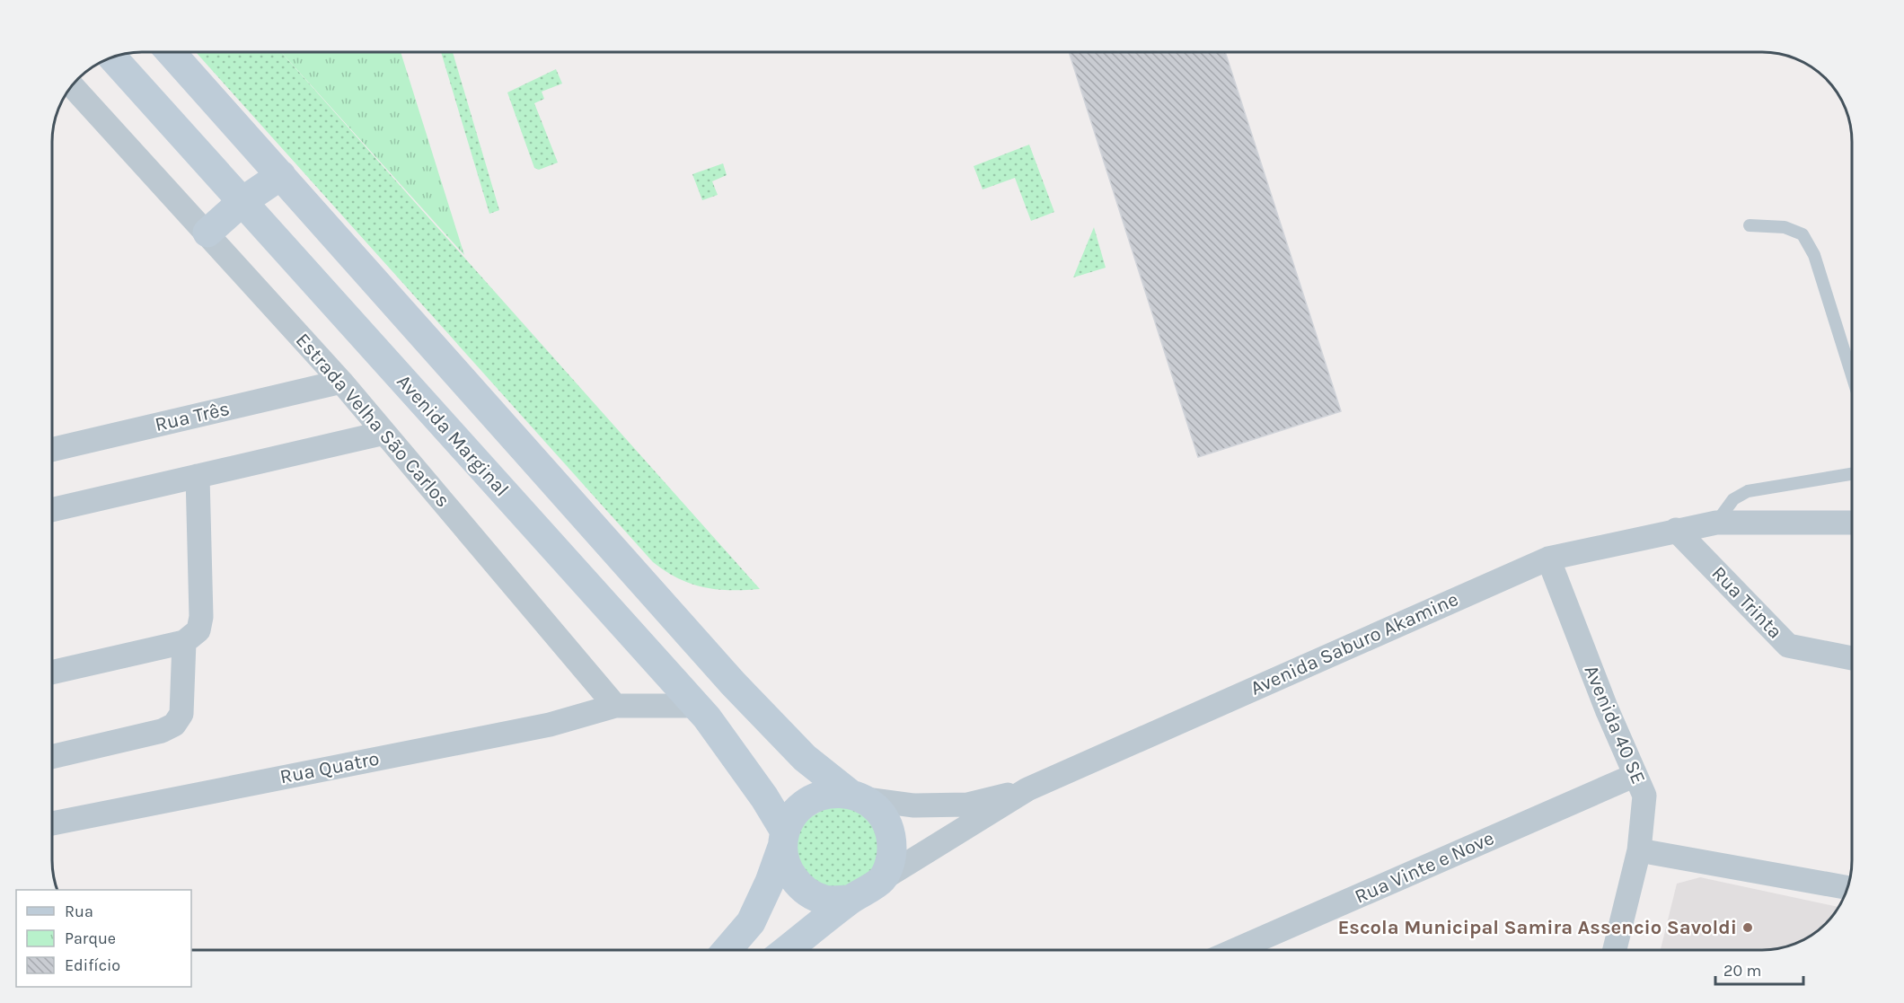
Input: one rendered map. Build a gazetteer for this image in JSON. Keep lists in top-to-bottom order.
{
  "streets": {
    "street": [
      "Rua Três",
      "Estrada Velha São Carlos",
      "Avenida Marginal",
      "Rua Trinta",
      "Avenida Saburo Akamine",
      "Avenida 40 SE",
      "Rua Quatro",
      "Rua Vinte e Nove"
    ]
  },
  "crossings": [
    ["Rua Três", "Estrada Velha São Carlos"],
    ["Estrada Velha São Carlos", "Rua Quatro"],
    ["Avenida Marginal", "Avenida Saburo Akamine"],
    ["Rua Trinta", "Avenida Saburo Akamine"],
    ["Avenida Saburo Akamine", "Avenida 40 SE"],
    ["Avenida 40 SE", "Rua Vinte e Nove"]
  ],
  "places": ["Escola Municipal Samira Assencio Savoldi"],
  "legend": ["Rua", "Parque", "Edifício"],
  "scale_bar": "20 m"
}
